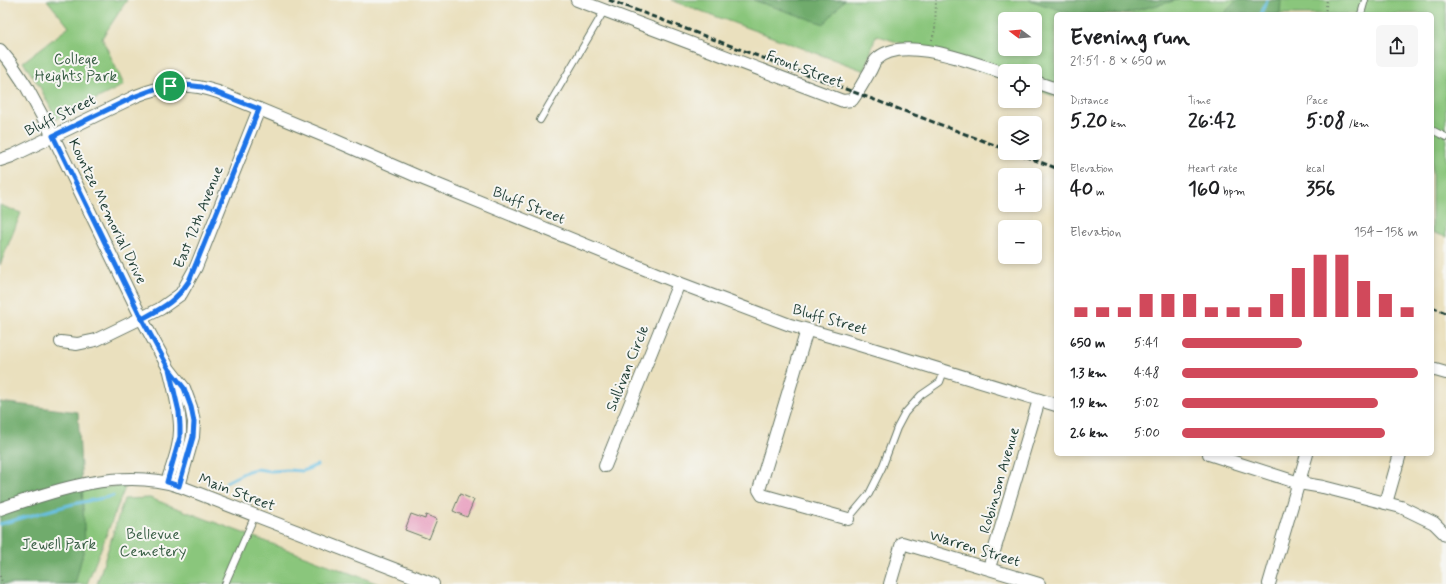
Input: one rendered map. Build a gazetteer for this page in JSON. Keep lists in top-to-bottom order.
{
  "streets": {
    "street": [
      "Front Street",
      "Bluff Street",
      "Kountze Memorial Drive",
      "East 12th Avenue",
      "Sullivan Circle",
      "Robinson Avenue",
      "Main Street",
      "Warren Street"
    ]
  },
  "crossings": [
    ["Bluff Street", "Kountze Memorial Drive"],
    ["Bluff Street", "East 12th Avenue"],
    ["Bluff Street", "Sullivan Circle"],
    ["Bluff Street", "Robinson Avenue"],
    ["Kountze Memorial Drive", "East 12th Avenue"],
    ["Robinson Avenue", "Warren Street"]
  ],
  "parks": ["College Heights Park", "Bellevue Cemetery", "Jewell Park"],
  "north": "left",
  "page": {
    "map_buttons": ["+", "−"],
    "heading": ["Evening run", "21:51 · 8 × 650 m"],
    "stats": [
      ["Distance", "5.20 km"],
      ["Time", "26:42"],
      ["Pace", "5:08 /km"],
      ["Elevation", "40 m"],
      ["Heart rate", "160 bpm"],
      ["kcal", "356"]
    ],
    "chart": ["Elevation", "154–158 m"],
    "list": [
      {
        "name": "650 m",
        "note": "5:41"
      },
      {
        "name": "1.3 km",
        "note": "4:48"
      },
      {
        "name": "1.9 km",
        "note": "5:02"
      },
      {
        "name": "2.6 km",
        "note": "5:00"
      }
    ]
  }
}
